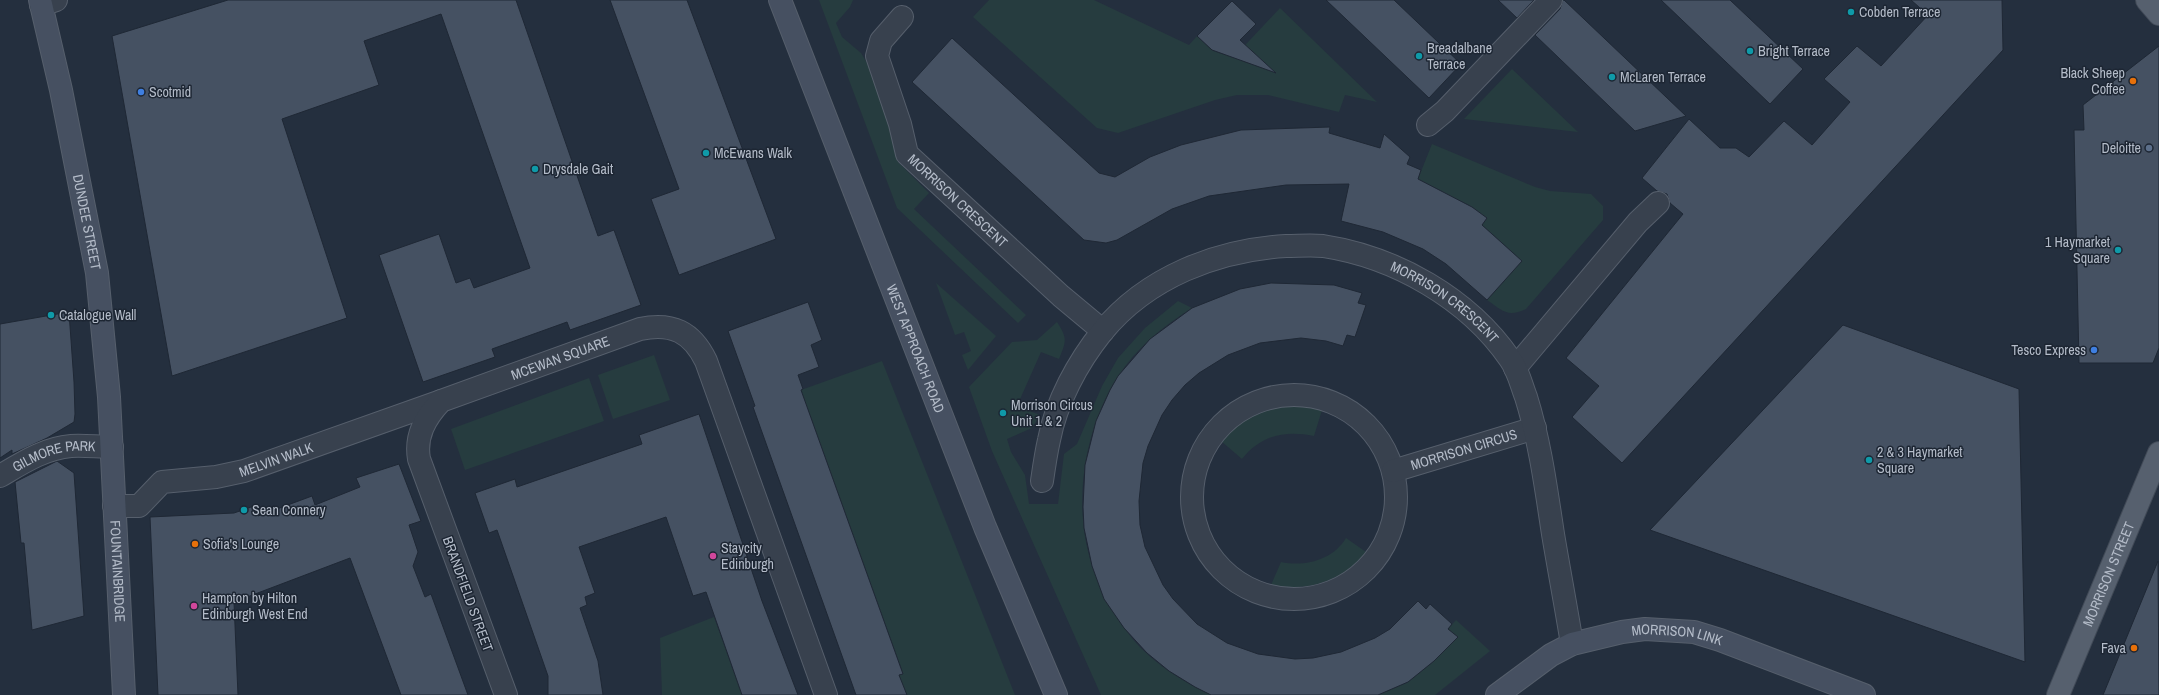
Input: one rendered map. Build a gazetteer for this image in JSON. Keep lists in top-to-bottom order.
{
  "streets": {
    "main road": ["MORRISON STREET"],
    "street": [
      "MORRISON CRESCENT",
      "DUNDEE STREET",
      "WEST APPROACH ROAD",
      "MCEWAN SQUARE",
      "MORRISON CIRCUS",
      "GILMORE PARK",
      "MELVIN WALK",
      "FOUNTAINBRIDGE",
      "BRANDFIELD STREET",
      "MORRISON LINK"
    ]
  },
  "crossings": [
    ["MORRISON CRESCENT", "MORRISON CIRCUS"],
    ["MORRISON CRESCENT", "MORRISON LINK"],
    ["DUNDEE STREET", "GILMORE PARK"],
    ["DUNDEE STREET", "FOUNTAINBRIDGE"],
    ["MCEWAN SQUARE", "MELVIN WALK"],
    ["MCEWAN SQUARE", "BRANDFIELD STREET"],
    ["GILMORE PARK", "FOUNTAINBRIDGE"],
    ["MELVIN WALK", "FOUNTAINBRIDGE"],
    ["MELVIN WALK", "BRANDFIELD STREET"]
  ],
  "places": [
    "Cobden Terrace",
    "Bright Terrace",
    "Breadalbane Terrace",
    "McLaren Terrace",
    "Black Sheep Coffee",
    "Scotmid",
    "Deloitte",
    "McEwans Walk",
    "Drysdale Gait",
    "1 Haymarket Square",
    "Catalogue Wall",
    "Tesco Express",
    "Morrison Circus Unit 1 & 2",
    "2 & 3 Haymarket Square",
    "Sean Connery",
    "Sofia's Lounge",
    "Staycity Edinburgh",
    "Hampton by Hilton Edinburgh West End",
    "Fava"
  ]
}
